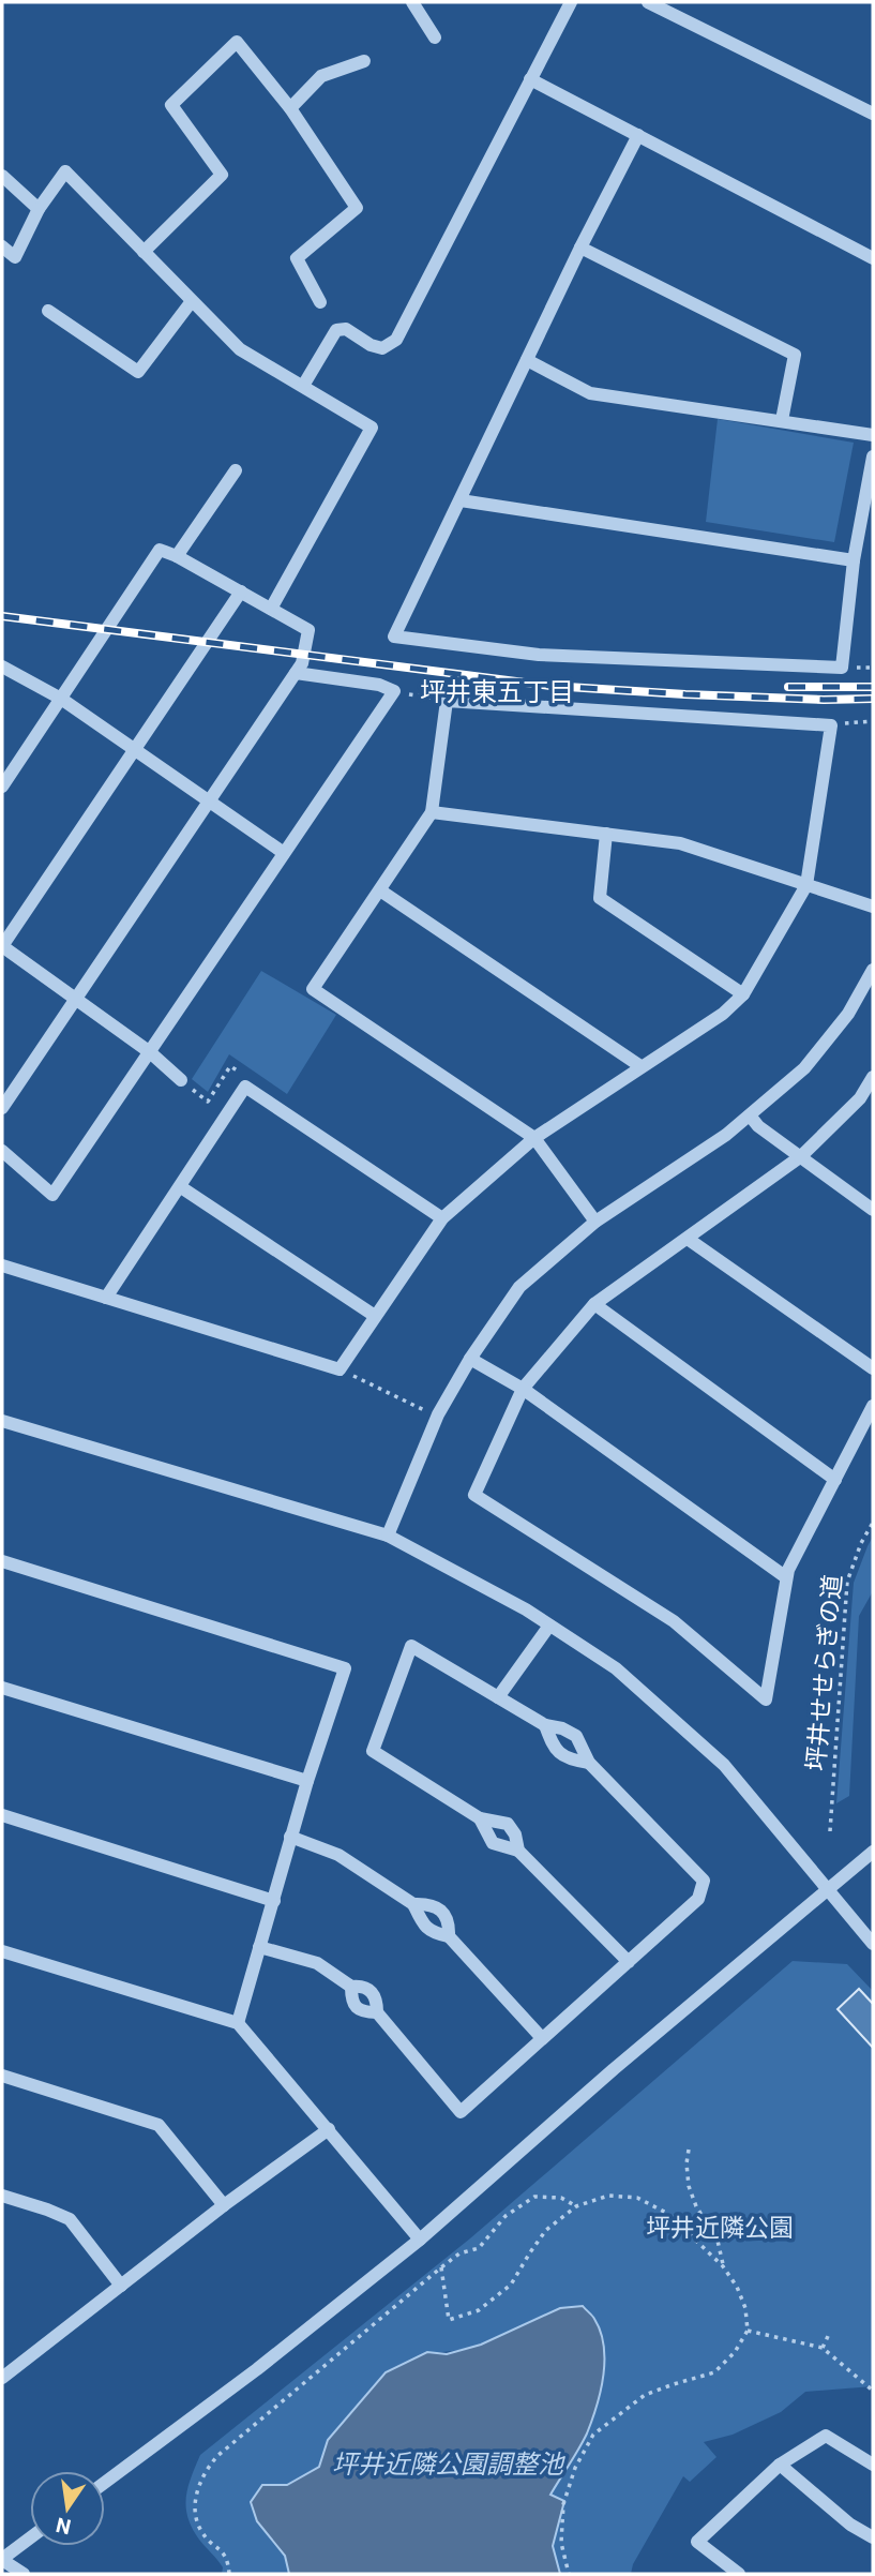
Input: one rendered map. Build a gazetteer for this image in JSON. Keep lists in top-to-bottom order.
{
  "streets": {
    "path": ["坪井せせらぎの道"]
  },
  "districts": ["坪井東五丁目"],
  "water": ["坪井近隣公園調整池"],
  "parks": ["坪井近隣公園"],
  "north": "bottom"
}
